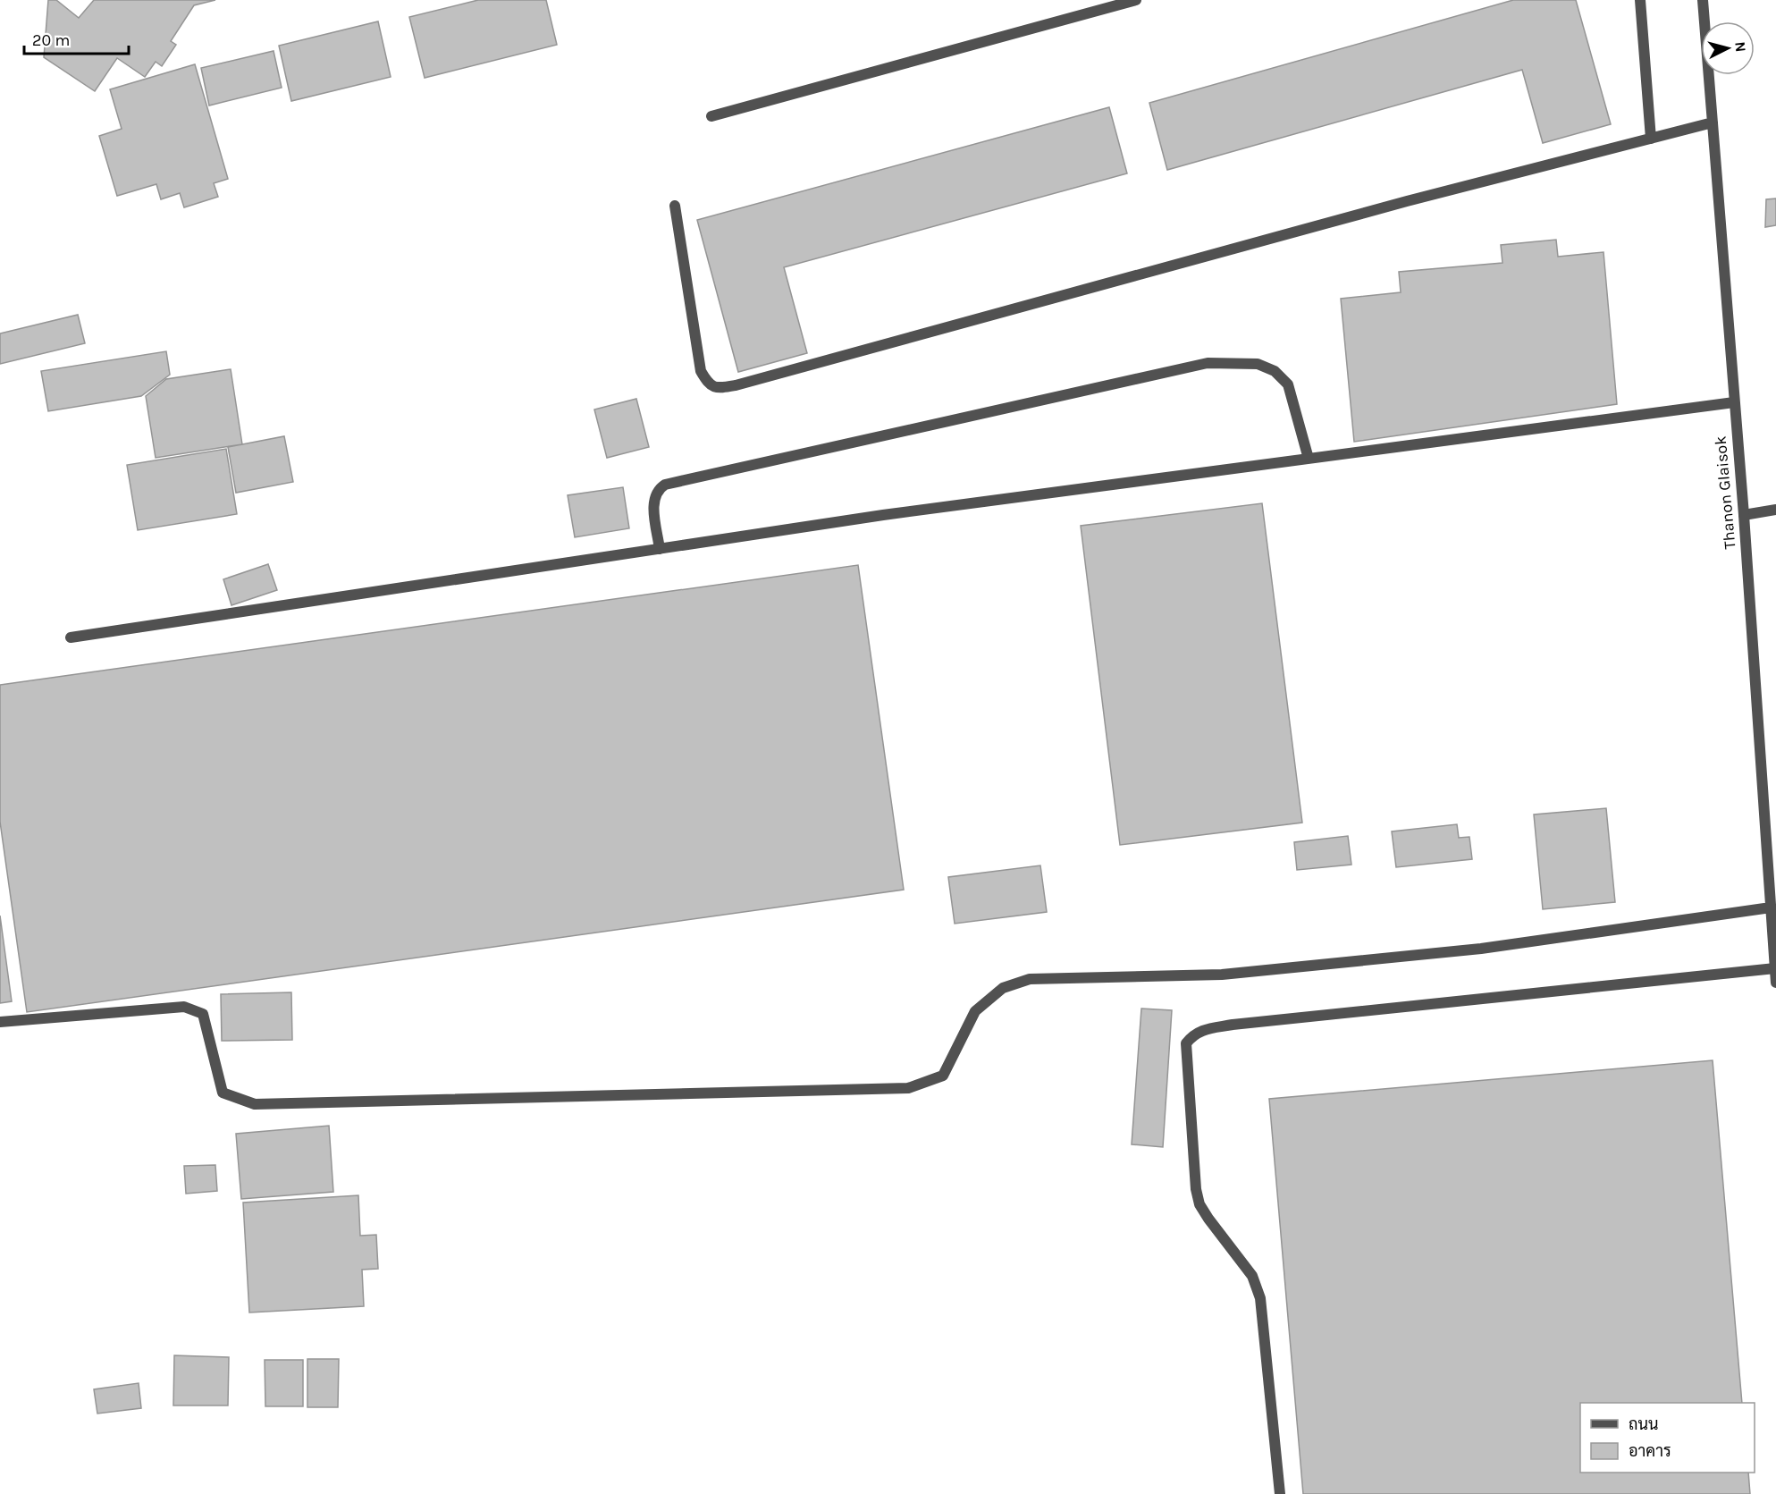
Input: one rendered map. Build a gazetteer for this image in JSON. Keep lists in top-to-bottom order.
{
  "streets": {
    "street": ["Thanon Glaisok"]
  },
  "legend": ["ถนน", "อาคาร"],
  "scale_bar": "20 m",
  "north": "right"
}
